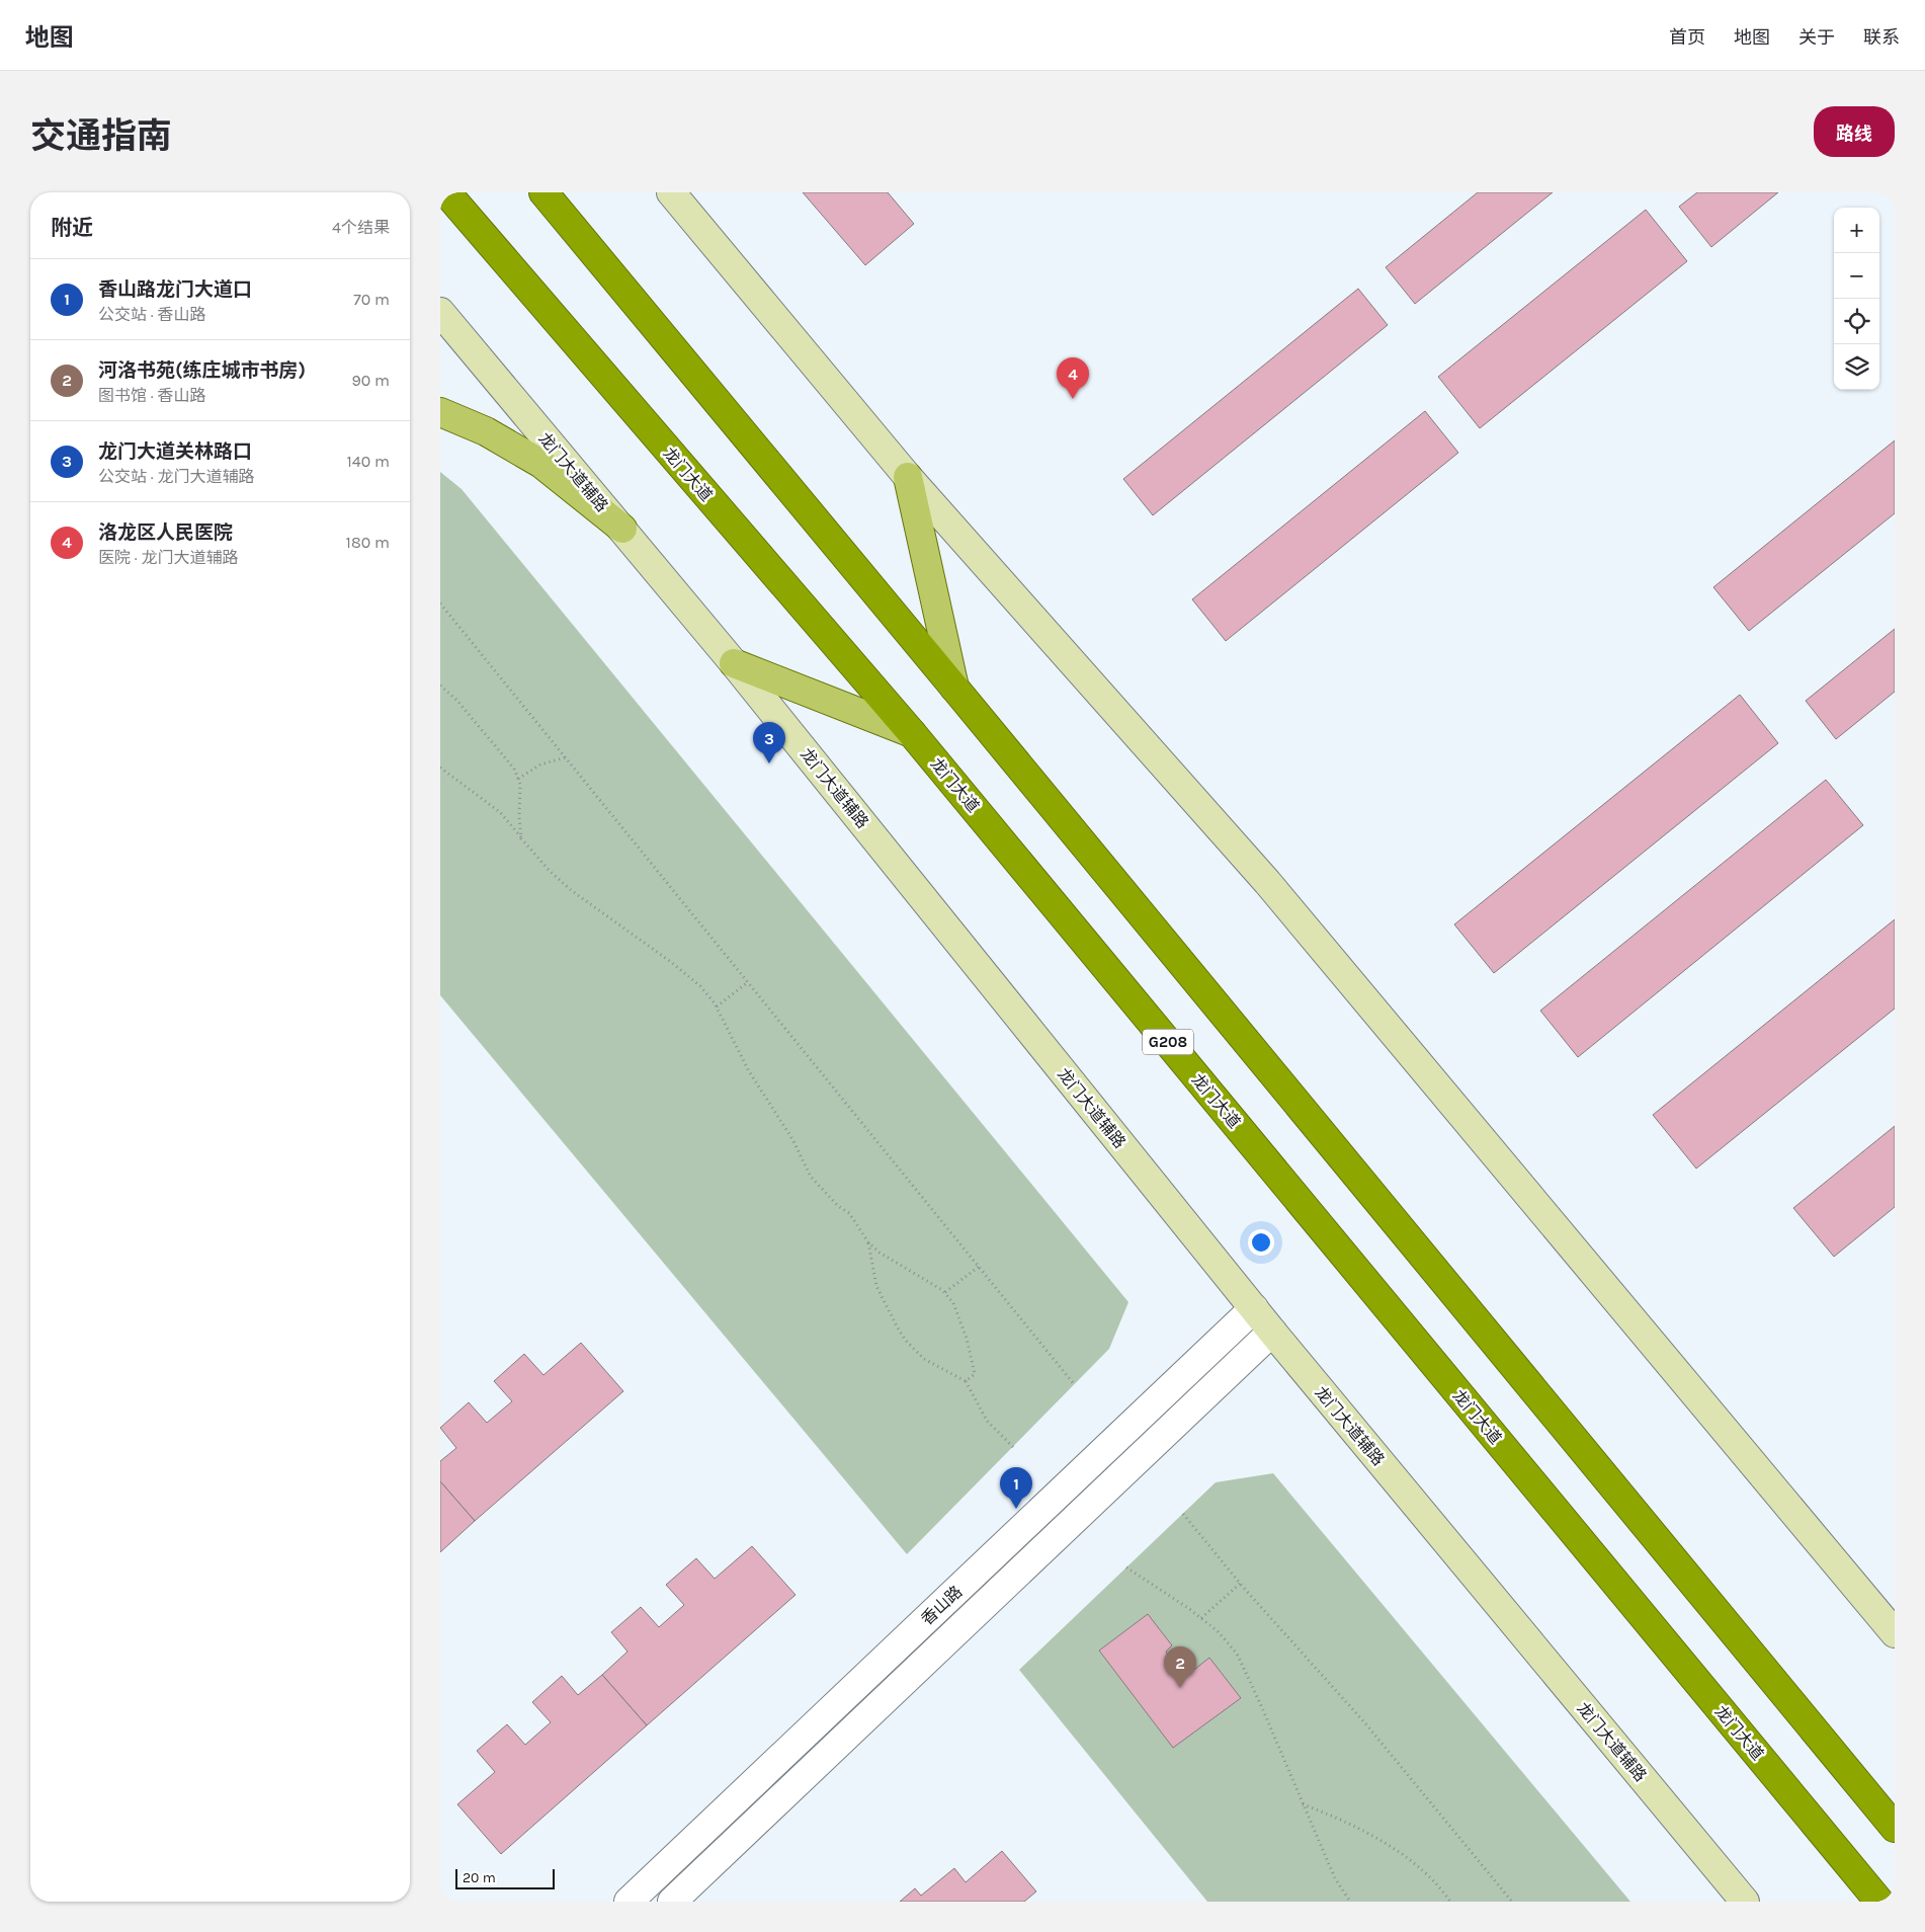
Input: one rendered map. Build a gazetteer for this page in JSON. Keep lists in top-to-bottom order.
{
  "streets": {
    "highway": ["龙门大道", "G208"],
    "main road": ["龙门大道辅路"],
    "street": ["香山路"]
  },
  "crossings": [
    ["龙门大道辅路", "香山路"]
  ],
  "scale_bar": "20 m",
  "page": {
    "header": "地图",
    "nav": [
      "首页",
      "地图",
      "关于",
      "联系"
    ],
    "title": "交通指南",
    "buttons": "路线",
    "heading": ["附近", "4个结果"],
    "map_buttons": ["+", "−"],
    "list": [
      {
        "mark": "1",
        "name": "香山路龙门大道口",
        "note": "公交站 · 香山路",
        "value": "70 m"
      },
      {
        "mark": "2",
        "name": "河洛书苑(练庄城市书房)",
        "note": "图书馆 · 香山路",
        "value": "90 m"
      },
      {
        "mark": "3",
        "name": "龙门大道关林路口",
        "note": "公交站 · 龙门大道辅路",
        "value": "140 m"
      },
      {
        "mark": "4",
        "name": "洛龙区人民医院",
        "note": "医院 · 龙门大道辅路",
        "value": "180 m"
      }
    ],
    "pins": [
      "4",
      "3",
      "1",
      "2"
    ],
    "scale": "20 m"
  }
}
